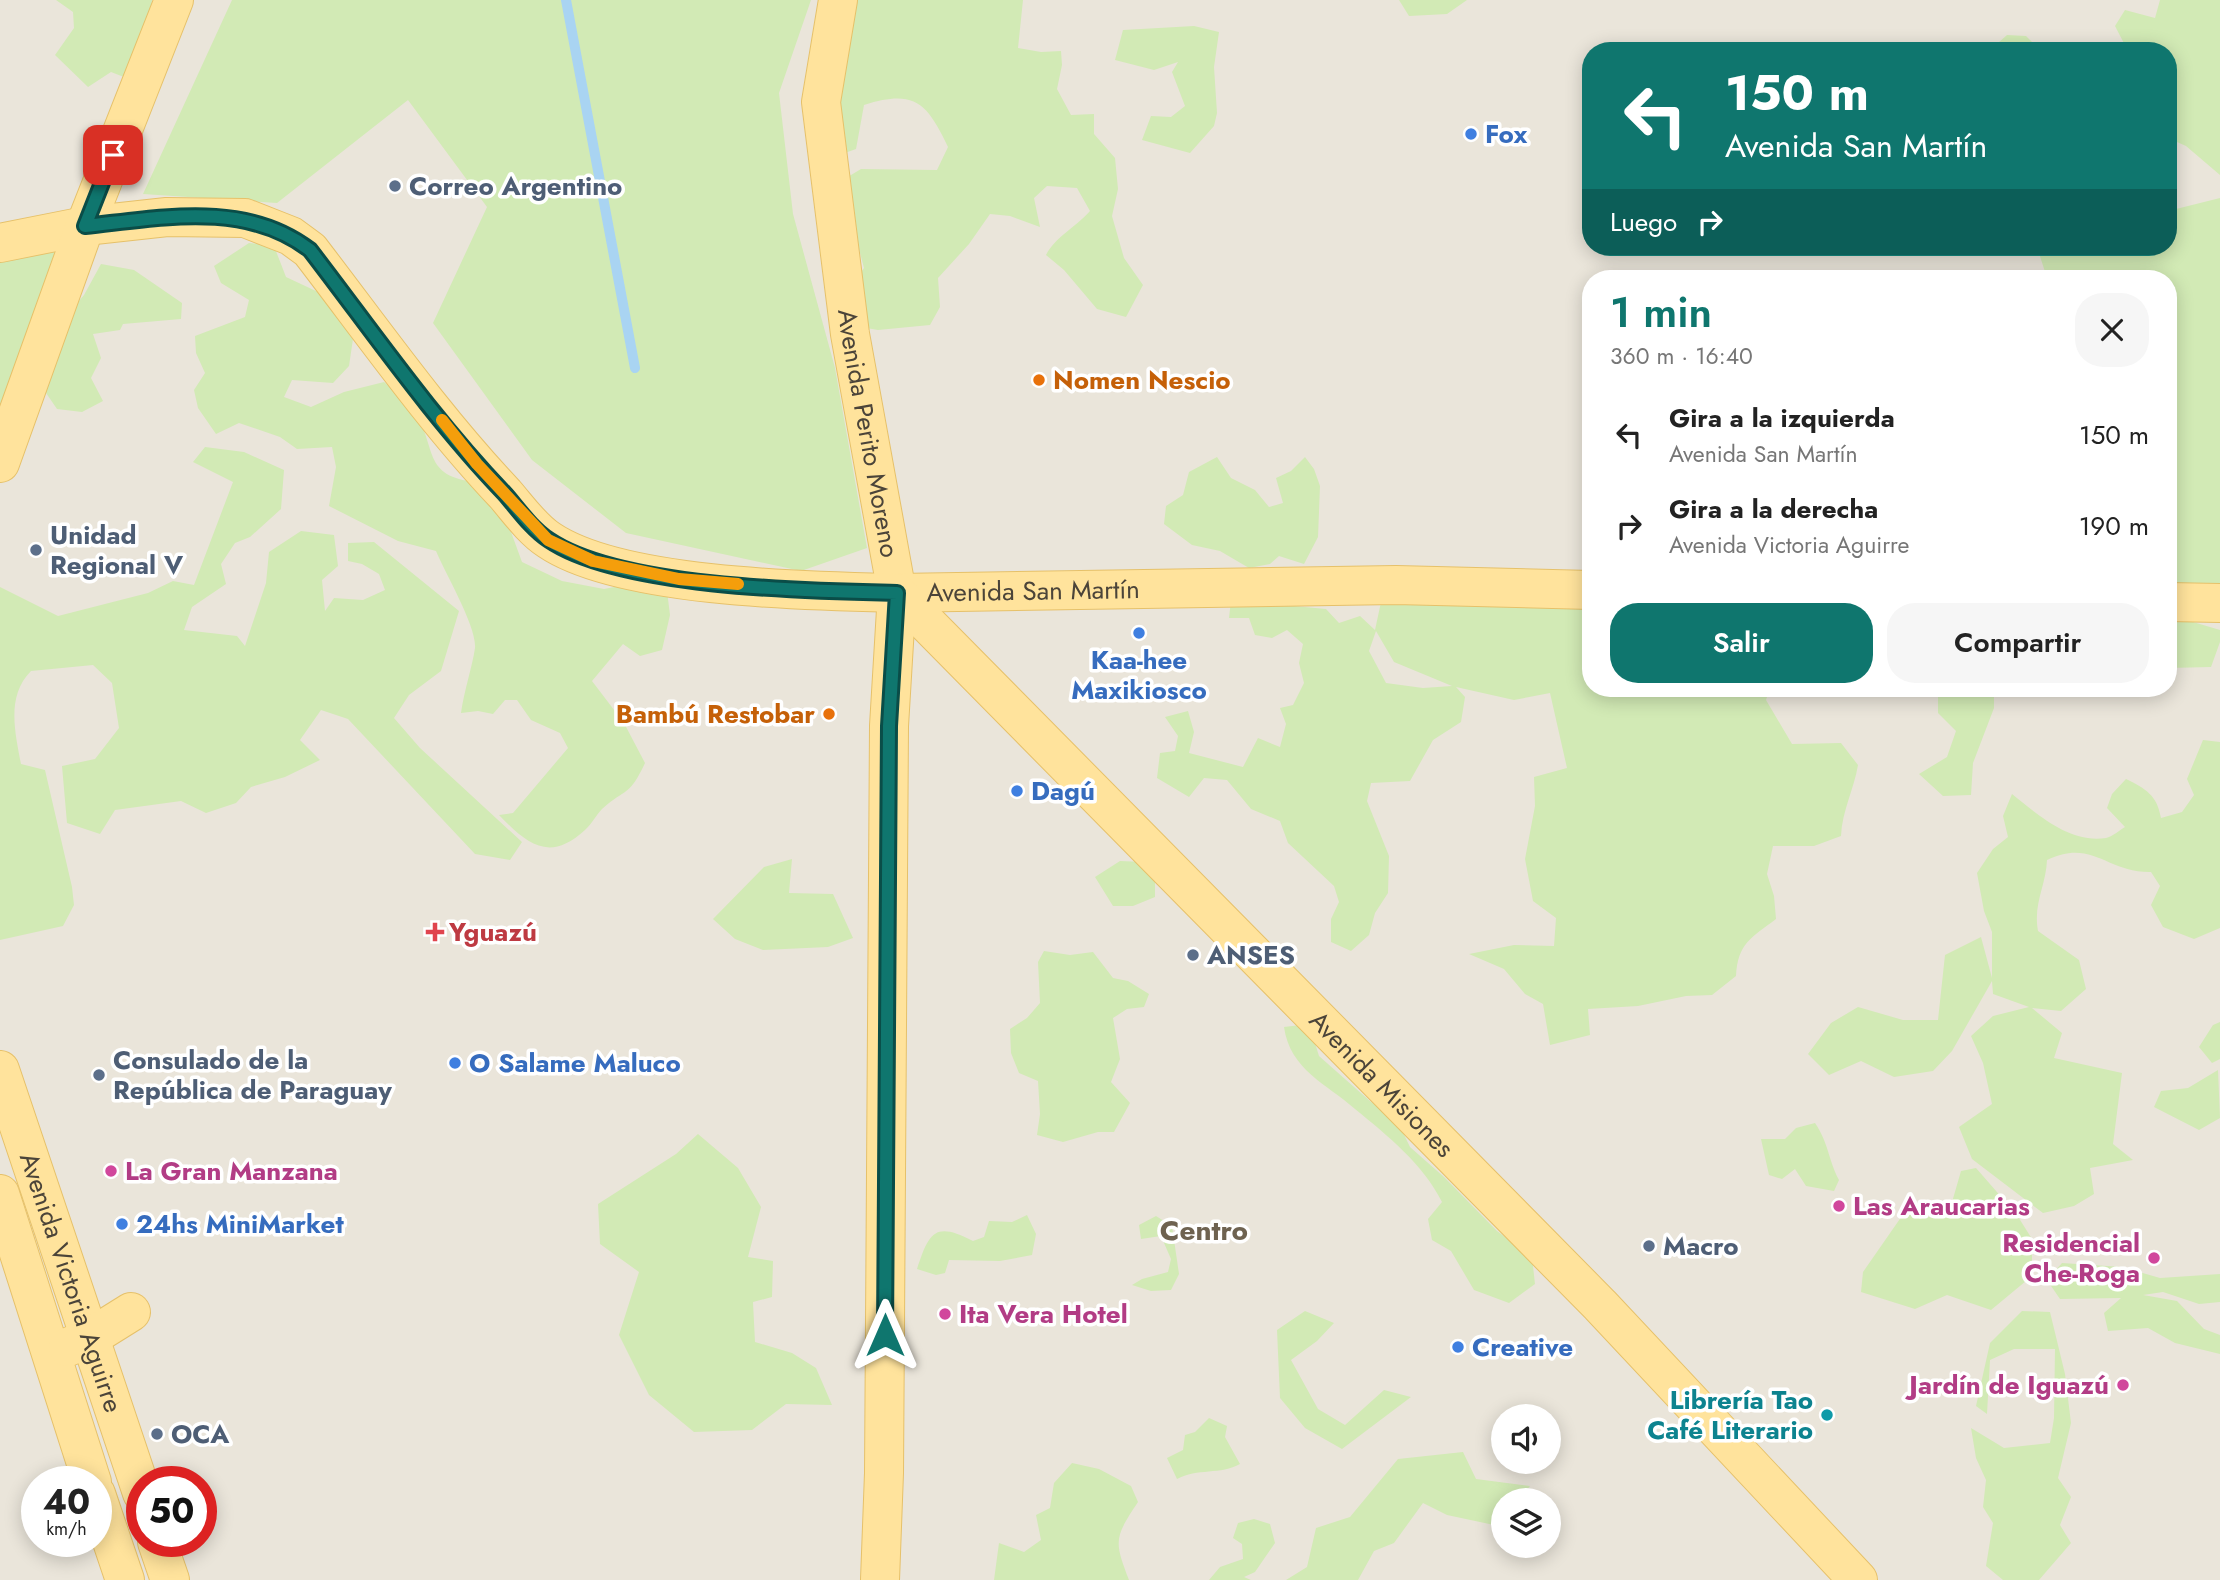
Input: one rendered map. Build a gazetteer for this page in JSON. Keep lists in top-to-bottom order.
{
  "streets": {
    "main road": [
      "Avenida Perito Moreno",
      "Avenida San Martín",
      "Avenida Misiones",
      "Avenida Victoria Aguirre"
    ]
  },
  "crossings": [
    ["Avenida Perito Moreno", "Avenida San Martín"],
    ["Avenida Perito Moreno", "Avenida Misiones"],
    ["Avenida San Martín", "Avenida Misiones"]
  ],
  "districts": ["Centro"],
  "places": {
    "other": [
      "Fox",
      "Correo Argentino",
      "Nomen Nescio",
      "Unidad Regional V",
      "Kaa-hee Maxikiosco",
      "Bambú Restobar",
      "Dagú",
      "ANSES",
      "O Salame Maluco",
      "Consulado de la República de Paraguay",
      "La Gran Manzana",
      "Las Araucarias",
      "24hs MiniMarket",
      "Macro",
      "Residencial Che-Roga",
      "Ita Vera Hotel",
      "Creative",
      "Jardín de Iguazú",
      "Librería Tao Café Literario",
      "OCA"
    ],
    "health": ["Yguazú"]
  },
  "page": {
    "turn": ["150 m", "Avenida San Martín"],
    "then": "Luego",
    "heading": ["1 min", "360 m · 16:40"],
    "list": [
      {
        "name": "Gira a la izquierda",
        "note": "Avenida San Martín",
        "value": "150 m"
      },
      {
        "name": "Gira a la derecha",
        "note": "Avenida Victoria Aguirre",
        "value": "190 m"
      }
    ],
    "buttons": ["Salir", "Compartir"],
    "speed": "40 km/h",
    "limit": "50"
  }
}
